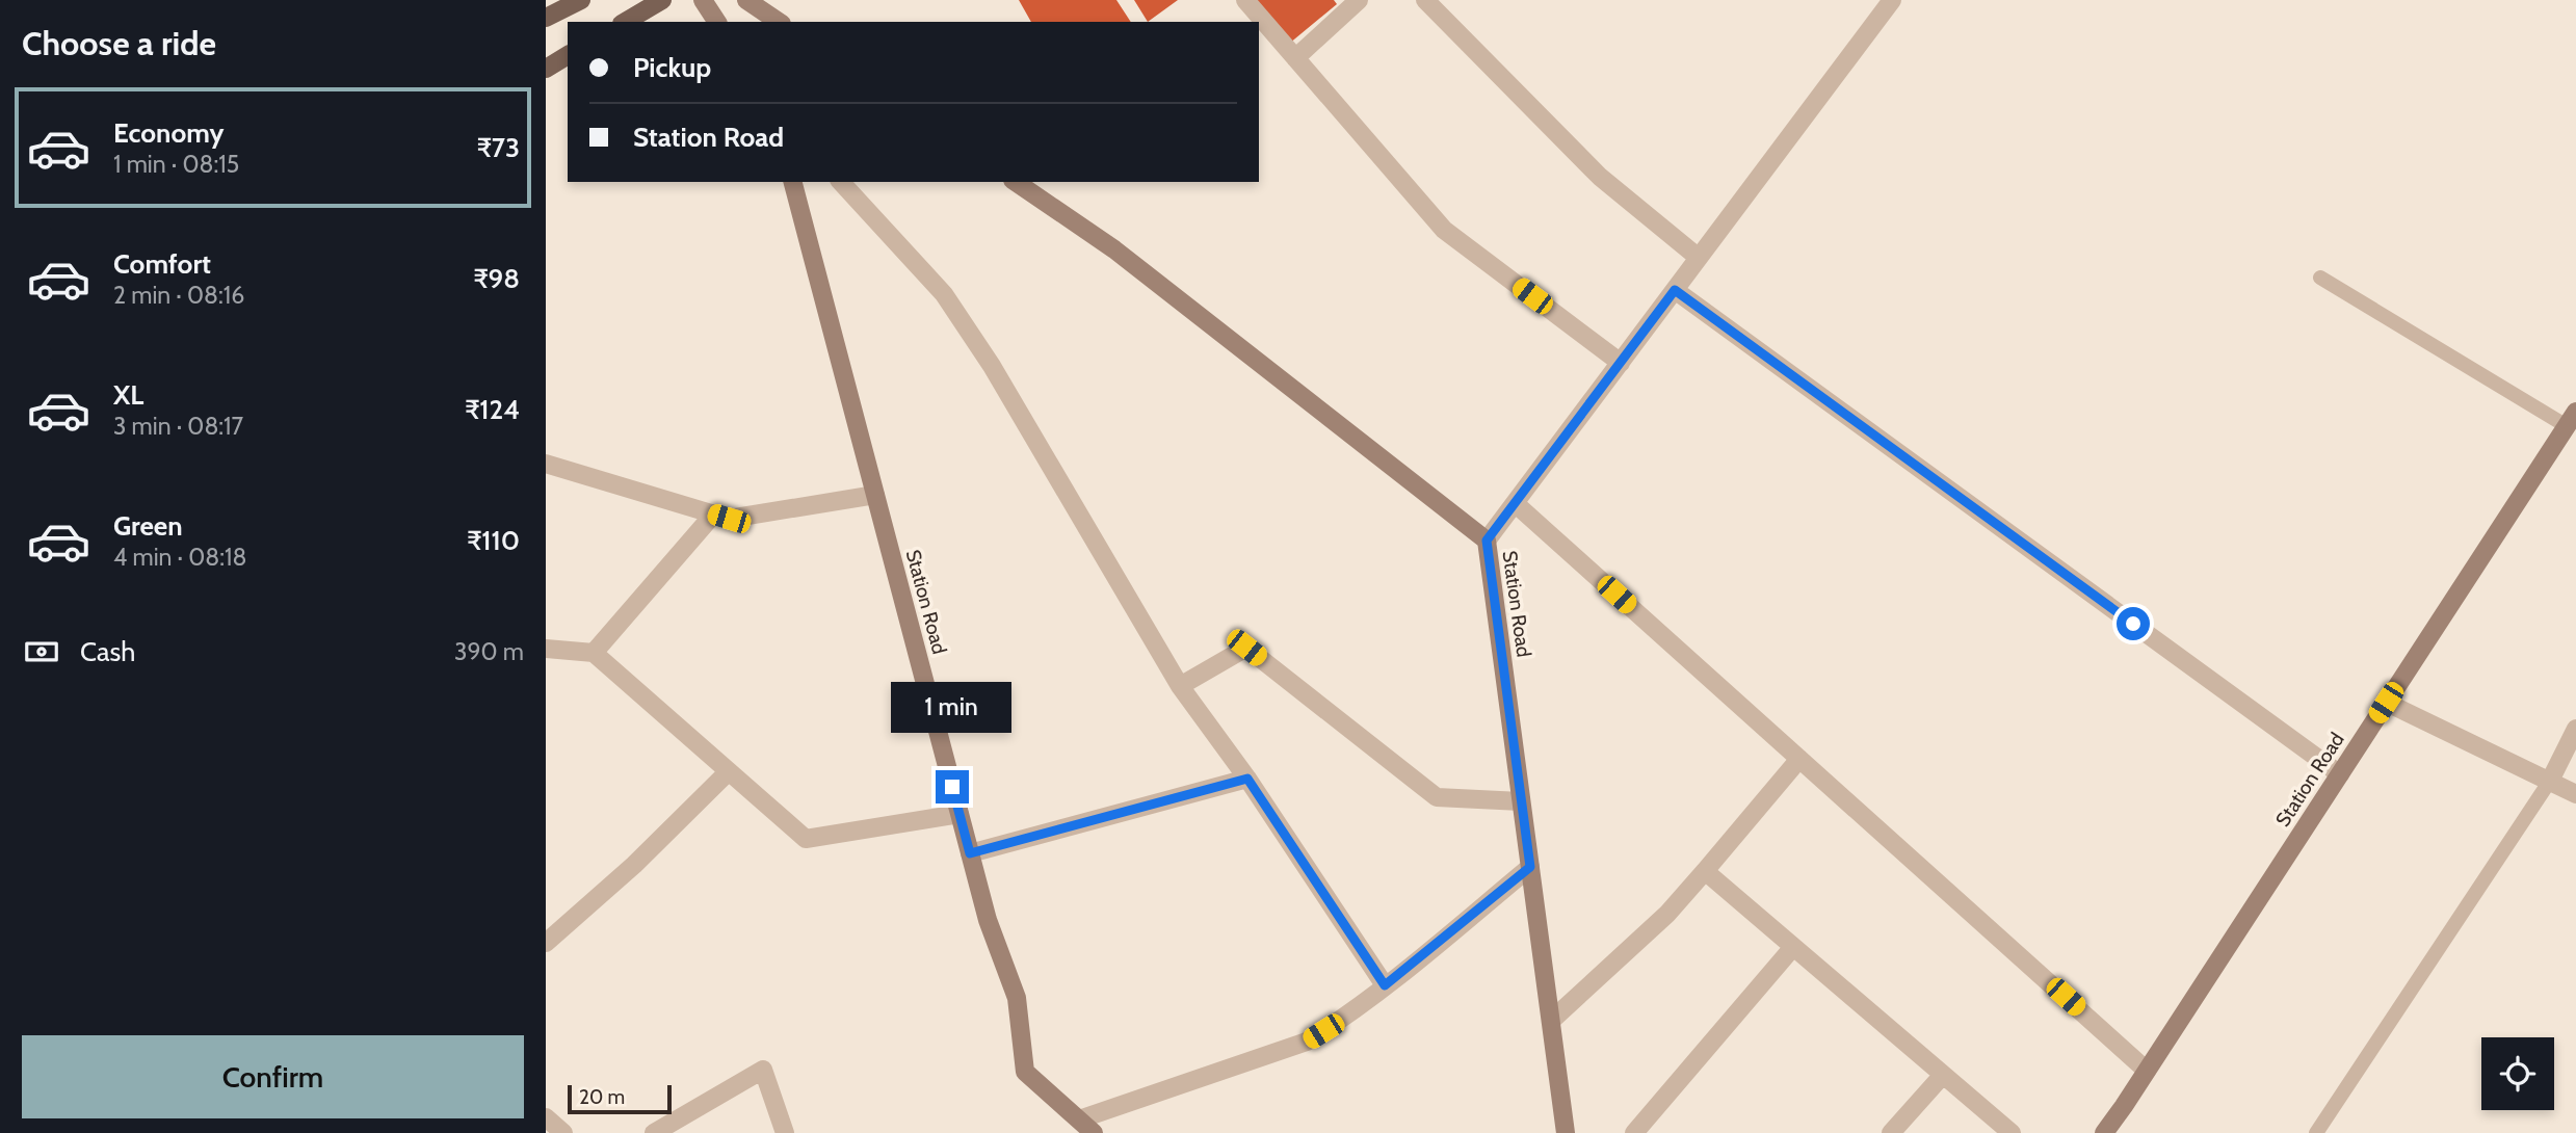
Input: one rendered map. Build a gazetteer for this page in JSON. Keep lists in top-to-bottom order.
{
  "streets": {
    "main road": ["Station Road"]
  },
  "scale_bar": "20 m",
  "page": {
    "heading": "Choose a ride",
    "banner": ["Pickup", "Station Road"],
    "list": [
      {
        "name": "Economy",
        "note": "1 min · 08:15",
        "value": "₹73"
      },
      {
        "name": "Comfort",
        "note": "2 min · 08:16",
        "value": "₹98"
      },
      {
        "name": "XL",
        "note": "3 min · 08:17",
        "value": "₹124"
      },
      {
        "name": "Green",
        "note": "4 min · 08:18",
        "value": "₹110"
      }
    ],
    "pay": ["Cash", "390 m"],
    "bubble": "1 min",
    "buttons": "Confirm",
    "scale": "20 m"
  }
}
